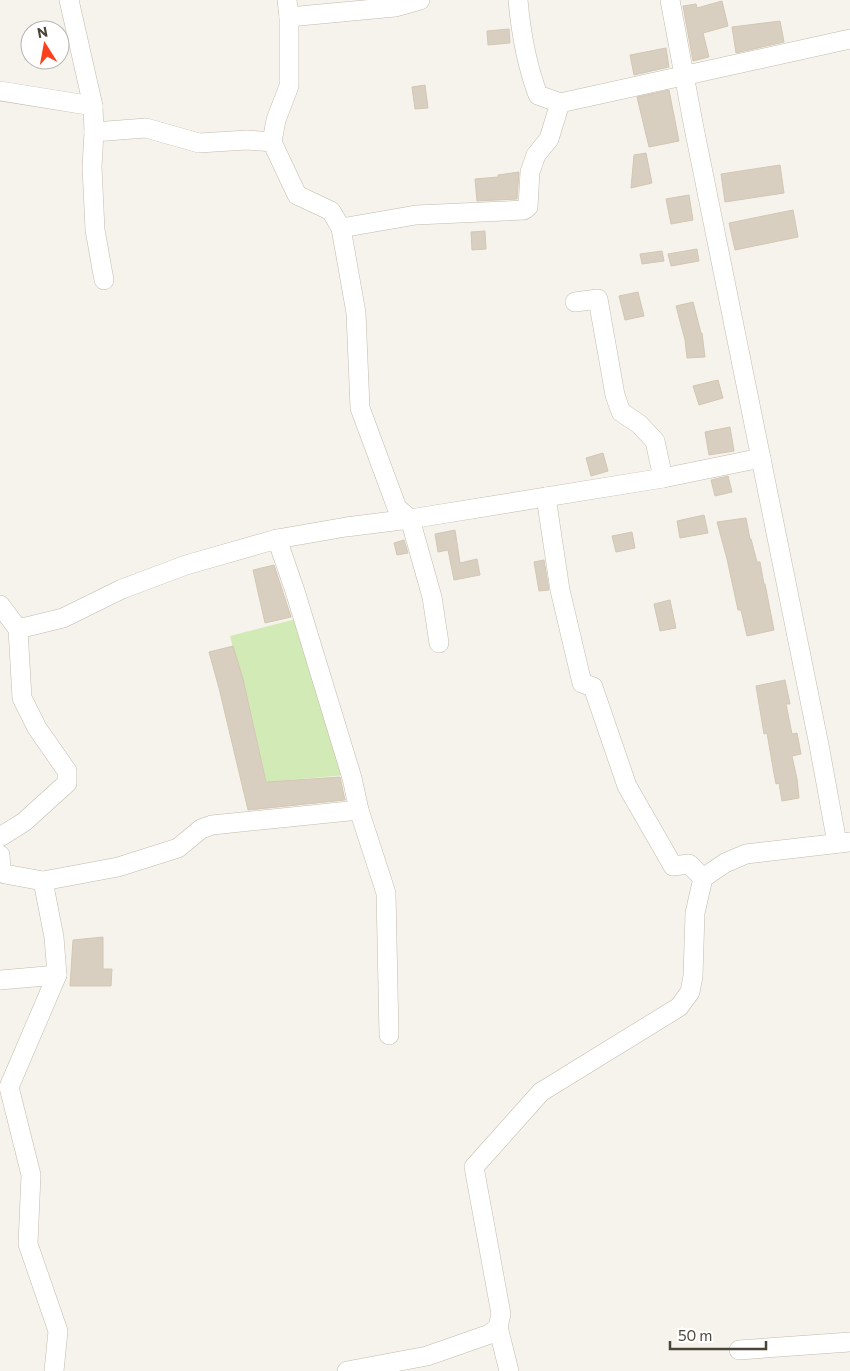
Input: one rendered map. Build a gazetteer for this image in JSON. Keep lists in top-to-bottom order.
{
  "scale_bar": "50 m",
  "north": "top"
}
